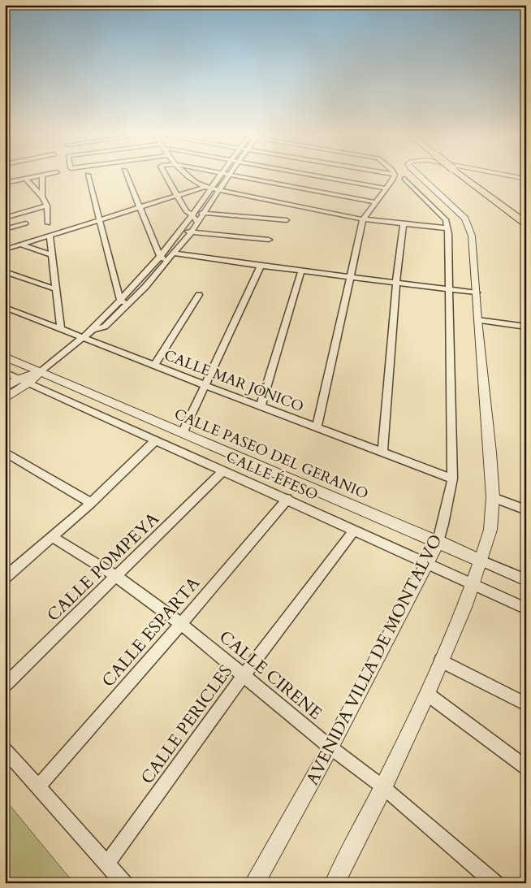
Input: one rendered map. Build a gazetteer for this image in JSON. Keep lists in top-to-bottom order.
{
  "streets": {
    "street": [
      "CALLE MAR JÓNICO",
      "CALLE PASEO DEL GERANIO",
      "CALLE ÉFESO",
      "CALLE POMPEYA",
      "CALLE ESPARTA",
      "AVENIDA VILLA DE MONTALVO",
      "CALLE CIRENE",
      "CALLE PERICLES"
    ]
  },
  "crossings": [
    ["CALLE MAR JÓNICO", "AVENIDA VILLA DE MONTALVO"],
    ["CALLE PASEO DEL GERANIO", "AVENIDA VILLA DE MONTALVO"],
    ["CALLE ÉFESO", "CALLE POMPEYA"],
    ["CALLE ÉFESO", "CALLE ESPARTA"],
    ["CALLE ÉFESO", "AVENIDA VILLA DE MONTALVO"],
    ["CALLE ÉFESO", "CALLE PERICLES"],
    ["CALLE POMPEYA", "CALLE CIRENE"],
    ["CALLE ESPARTA", "CALLE CIRENE"],
    ["AVENIDA VILLA DE MONTALVO", "CALLE CIRENE"],
    ["CALLE CIRENE", "CALLE PERICLES"]
  ]
}
